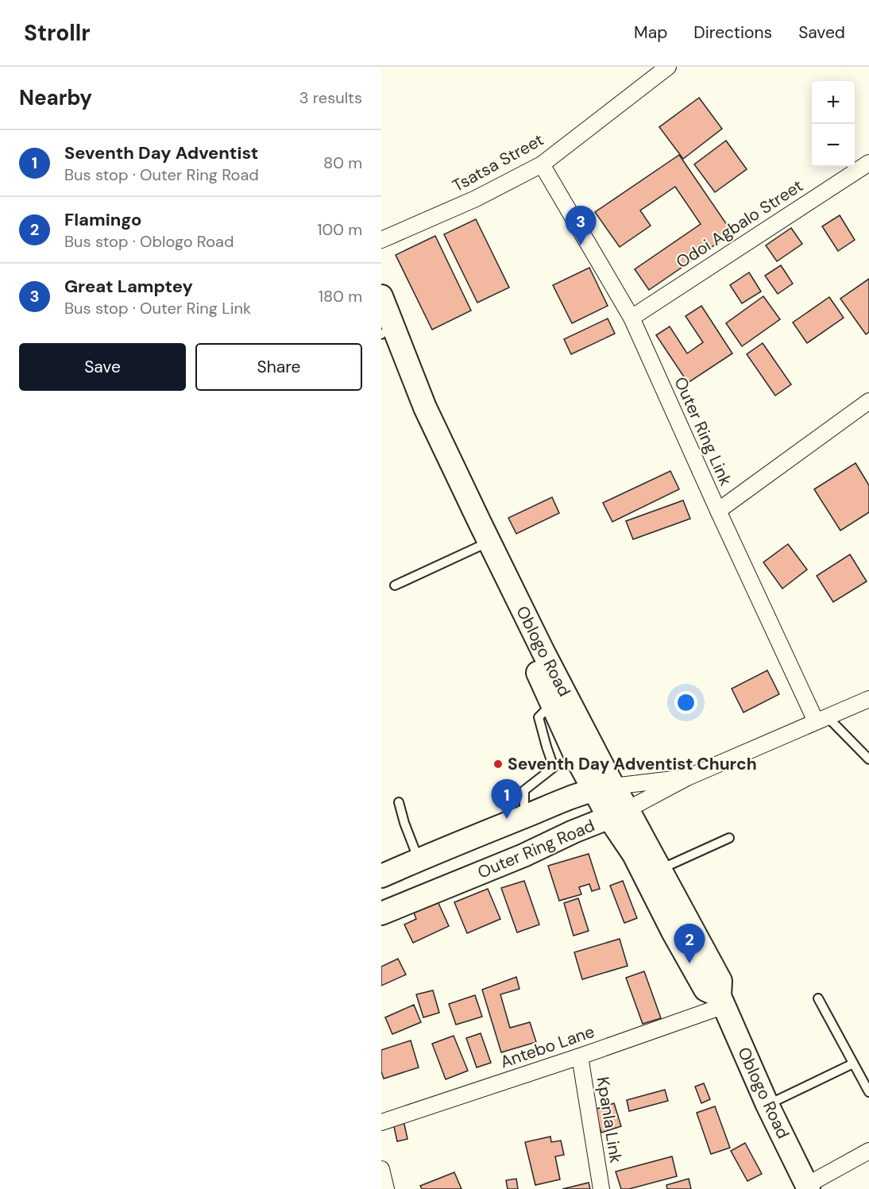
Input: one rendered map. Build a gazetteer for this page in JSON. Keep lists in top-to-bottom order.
{
  "streets": {
    "main road": ["Oblogo Road", "Outer Ring Road"],
    "street": [
      "Tsatsa Street",
      "Odoi Agbalo Street",
      "Outer Ring Link",
      "Antebo Lane",
      "Kpanla Link"
    ]
  },
  "crossings": [
    ["Tsatsa Street", "Outer Ring Link"],
    ["Odoi Agbalo Street", "Outer Ring Link"],
    ["Outer Ring Link", "Outer Ring Road"],
    ["Oblogo Road", "Outer Ring Road"],
    ["Oblogo Road", "Antebo Lane"],
    ["Antebo Lane", "Kpanla Link"]
  ],
  "places": ["Seventh Day Adventist Church"],
  "page": {
    "header": "Strollr",
    "nav": ["Map", "Directions", "Saved"],
    "heading": ["Nearby", "3 results"],
    "map_buttons": ["+", "−"],
    "list": [
      {
        "mark": "1",
        "name": "Seventh Day Adventist",
        "note": "Bus stop · Outer Ring Road",
        "value": "80 m"
      },
      {
        "mark": "2",
        "name": "Flamingo",
        "note": "Bus stop · Oblogo Road",
        "value": "100 m"
      },
      {
        "mark": "3",
        "name": "Great Lamptey",
        "note": "Bus stop · Outer Ring Link",
        "value": "180 m"
      }
    ],
    "pins": ["3", "1", "2"],
    "buttons": ["Save", "Share"]
  }
}
